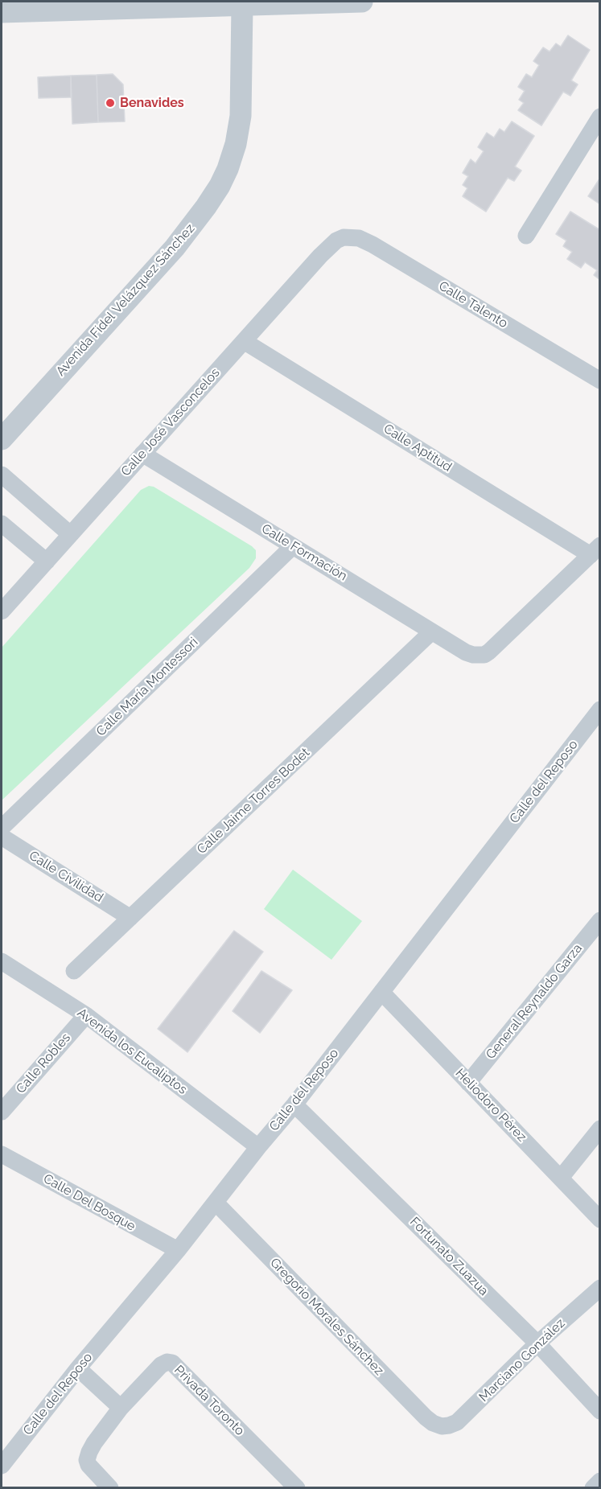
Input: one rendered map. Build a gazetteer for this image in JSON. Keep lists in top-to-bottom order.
{
  "streets": {
    "street": [
      "Avenida Fidel Velázquez Sánchez",
      "Calle Talento",
      "Calle José Vasconcelos",
      "Calle Aptitud",
      "Calle Formación",
      "Calle María Montessori",
      "Calle del Reposo",
      "Calle Jaime Torres Bodet",
      "Calle Civilidad",
      "General Reynaldo Garza",
      "Avenida los Eucaliptos",
      "Calle Robles",
      "Heliodoro Pérez",
      "Calle Del Bosque",
      "Fortunato Zuazua",
      "Gregorio Morales Sánchez",
      "Marciano González",
      "Privada Toronto"
    ]
  },
  "crossings": [
    ["Calle Talento", "Calle José Vasconcelos"],
    ["Calle José Vasconcelos", "Calle Aptitud"],
    ["Calle José Vasconcelos", "Calle Formación"],
    ["Calle Aptitud", "Calle Formación"],
    ["Calle Formación", "Calle María Montessori"],
    ["Calle Formación", "Calle Jaime Torres Bodet"],
    ["Calle del Reposo", "Avenida los Eucaliptos"],
    ["Calle del Reposo", "Heliodoro Pérez"],
    ["Calle del Reposo", "Calle Del Bosque"],
    ["Calle del Reposo", "Fortunato Zuazua"],
    ["Calle del Reposo", "Gregorio Morales Sánchez"],
    ["Calle Jaime Torres Bodet", "Calle Civilidad"],
    ["General Reynaldo Garza", "Heliodoro Pérez"],
    ["Avenida los Eucaliptos", "Calle Robles"],
    ["Fortunato Zuazua", "Marciano González"],
    ["Gregorio Morales Sánchez", "Marciano González"]
  ],
  "places": ["Benavides"]
}
